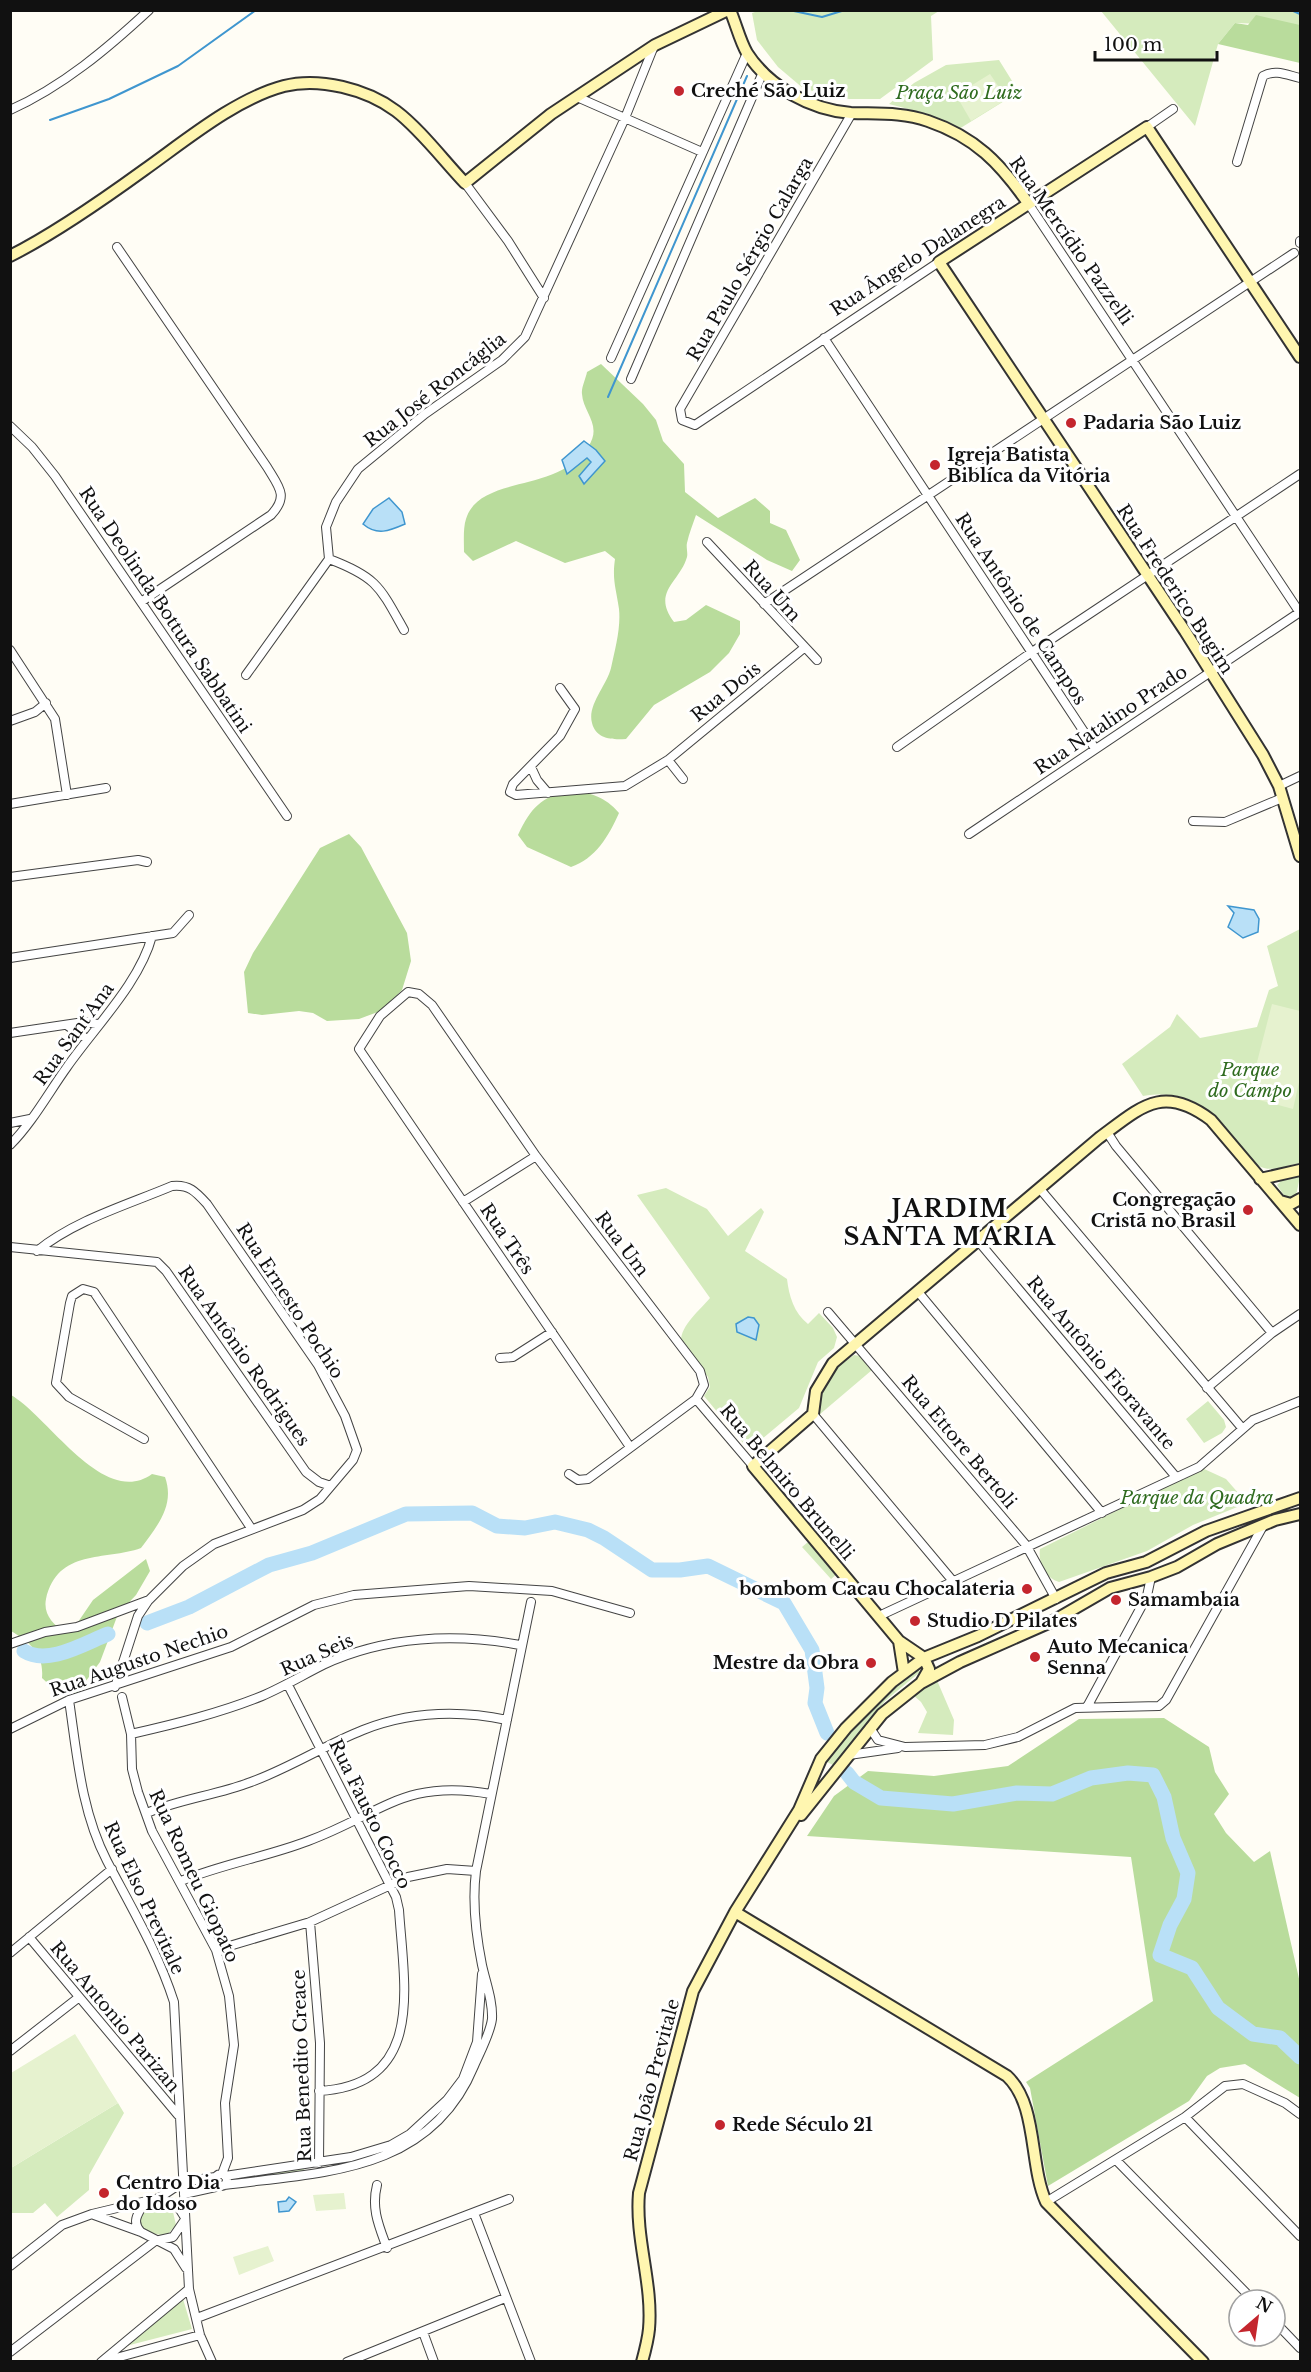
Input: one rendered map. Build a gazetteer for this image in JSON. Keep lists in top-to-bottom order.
{
  "streets": {
    "street": [
      "Rua Mercídio Pazzelli",
      "Rua Ângelo Dalanegra",
      "Rua Paulo Sérgio Calarga",
      "Rua José Roncáglia",
      "Rua Frederico Bugim",
      "Rua Um",
      "Rua Antônio de Campos",
      "Rua Deolinda Bottura Sabbatini",
      "Rua Dois",
      "Rua Natalino Prado",
      "Rua Sant’Ana",
      "Rua Três",
      "Rua Ernesto Pochio",
      "Rua Antônio Rodrigues",
      "Rua Antônio Fioravante",
      "Rua Ettore Bertoli",
      "Rua Belmiro Brunelli",
      "Rua Seis",
      "Rua Augusto Nechio",
      "Rua Fausto Cocco",
      "Rua Romeu Giopato",
      "Rua Elso Previtale",
      "Rua Antonio Parizan",
      "Rua Benedito Creace",
      "Rua João Previtale"
    ]
  },
  "crossings": [
    ["Rua Mercídio Pazzelli", "Rua Ângelo Dalanegra"],
    ["Rua Mercídio Pazzelli", "Rua Paulo Sérgio Calarga"],
    ["Rua Mercídio Pazzelli", "Rua Natalino Prado"],
    ["Rua Ângelo Dalanegra", "Rua Paulo Sérgio Calarga"],
    ["Rua Ângelo Dalanegra", "Rua Frederico Bugim"],
    ["Rua Ângelo Dalanegra", "Rua Antônio de Campos"],
    ["Rua Frederico Bugim", "Rua Natalino Prado"],
    ["Rua Um", "Rua Dois"],
    ["Rua Um", "Rua Três"],
    ["Rua Um", "Rua Belmiro Brunelli"],
    ["Rua Antônio de Campos", "Rua Natalino Prado"],
    ["Rua Ernesto Pochio", "Rua Antônio Rodrigues"],
    ["Rua Ettore Bertoli", "Rua João Previtale"],
    ["Rua Belmiro Brunelli", "Rua João Previtale"],
    ["Rua Seis", "Rua Fausto Cocco"],
    ["Rua Seis", "Rua Romeu Giopato"],
    ["Rua Augusto Nechio", "Rua Elso Previtale"],
    ["Rua Fausto Cocco", "Rua Benedito Creace"],
    ["Rua Elso Previtale", "Rua Antonio Parizan"]
  ],
  "districts": ["JARDIM SANTA MARIA"],
  "parks": ["Praça São Luiz", "Parque do Campo", "Parque da Quadra"],
  "places": [
    "Creché São Luiz",
    "Padaria São Luiz",
    "Igreja Batista Biblíca da Vitória",
    "Congregação Cristã no Brasil",
    "bombom Cacau Chocalateria",
    "Samambaia",
    "Studio D Pilates",
    "Auto Mecanica Senna",
    "Mestre da Obra",
    "Rede Século 21",
    "Centro Dia do Idoso"
  ],
  "scale_bar": "100 m",
  "north": "top right"
}
